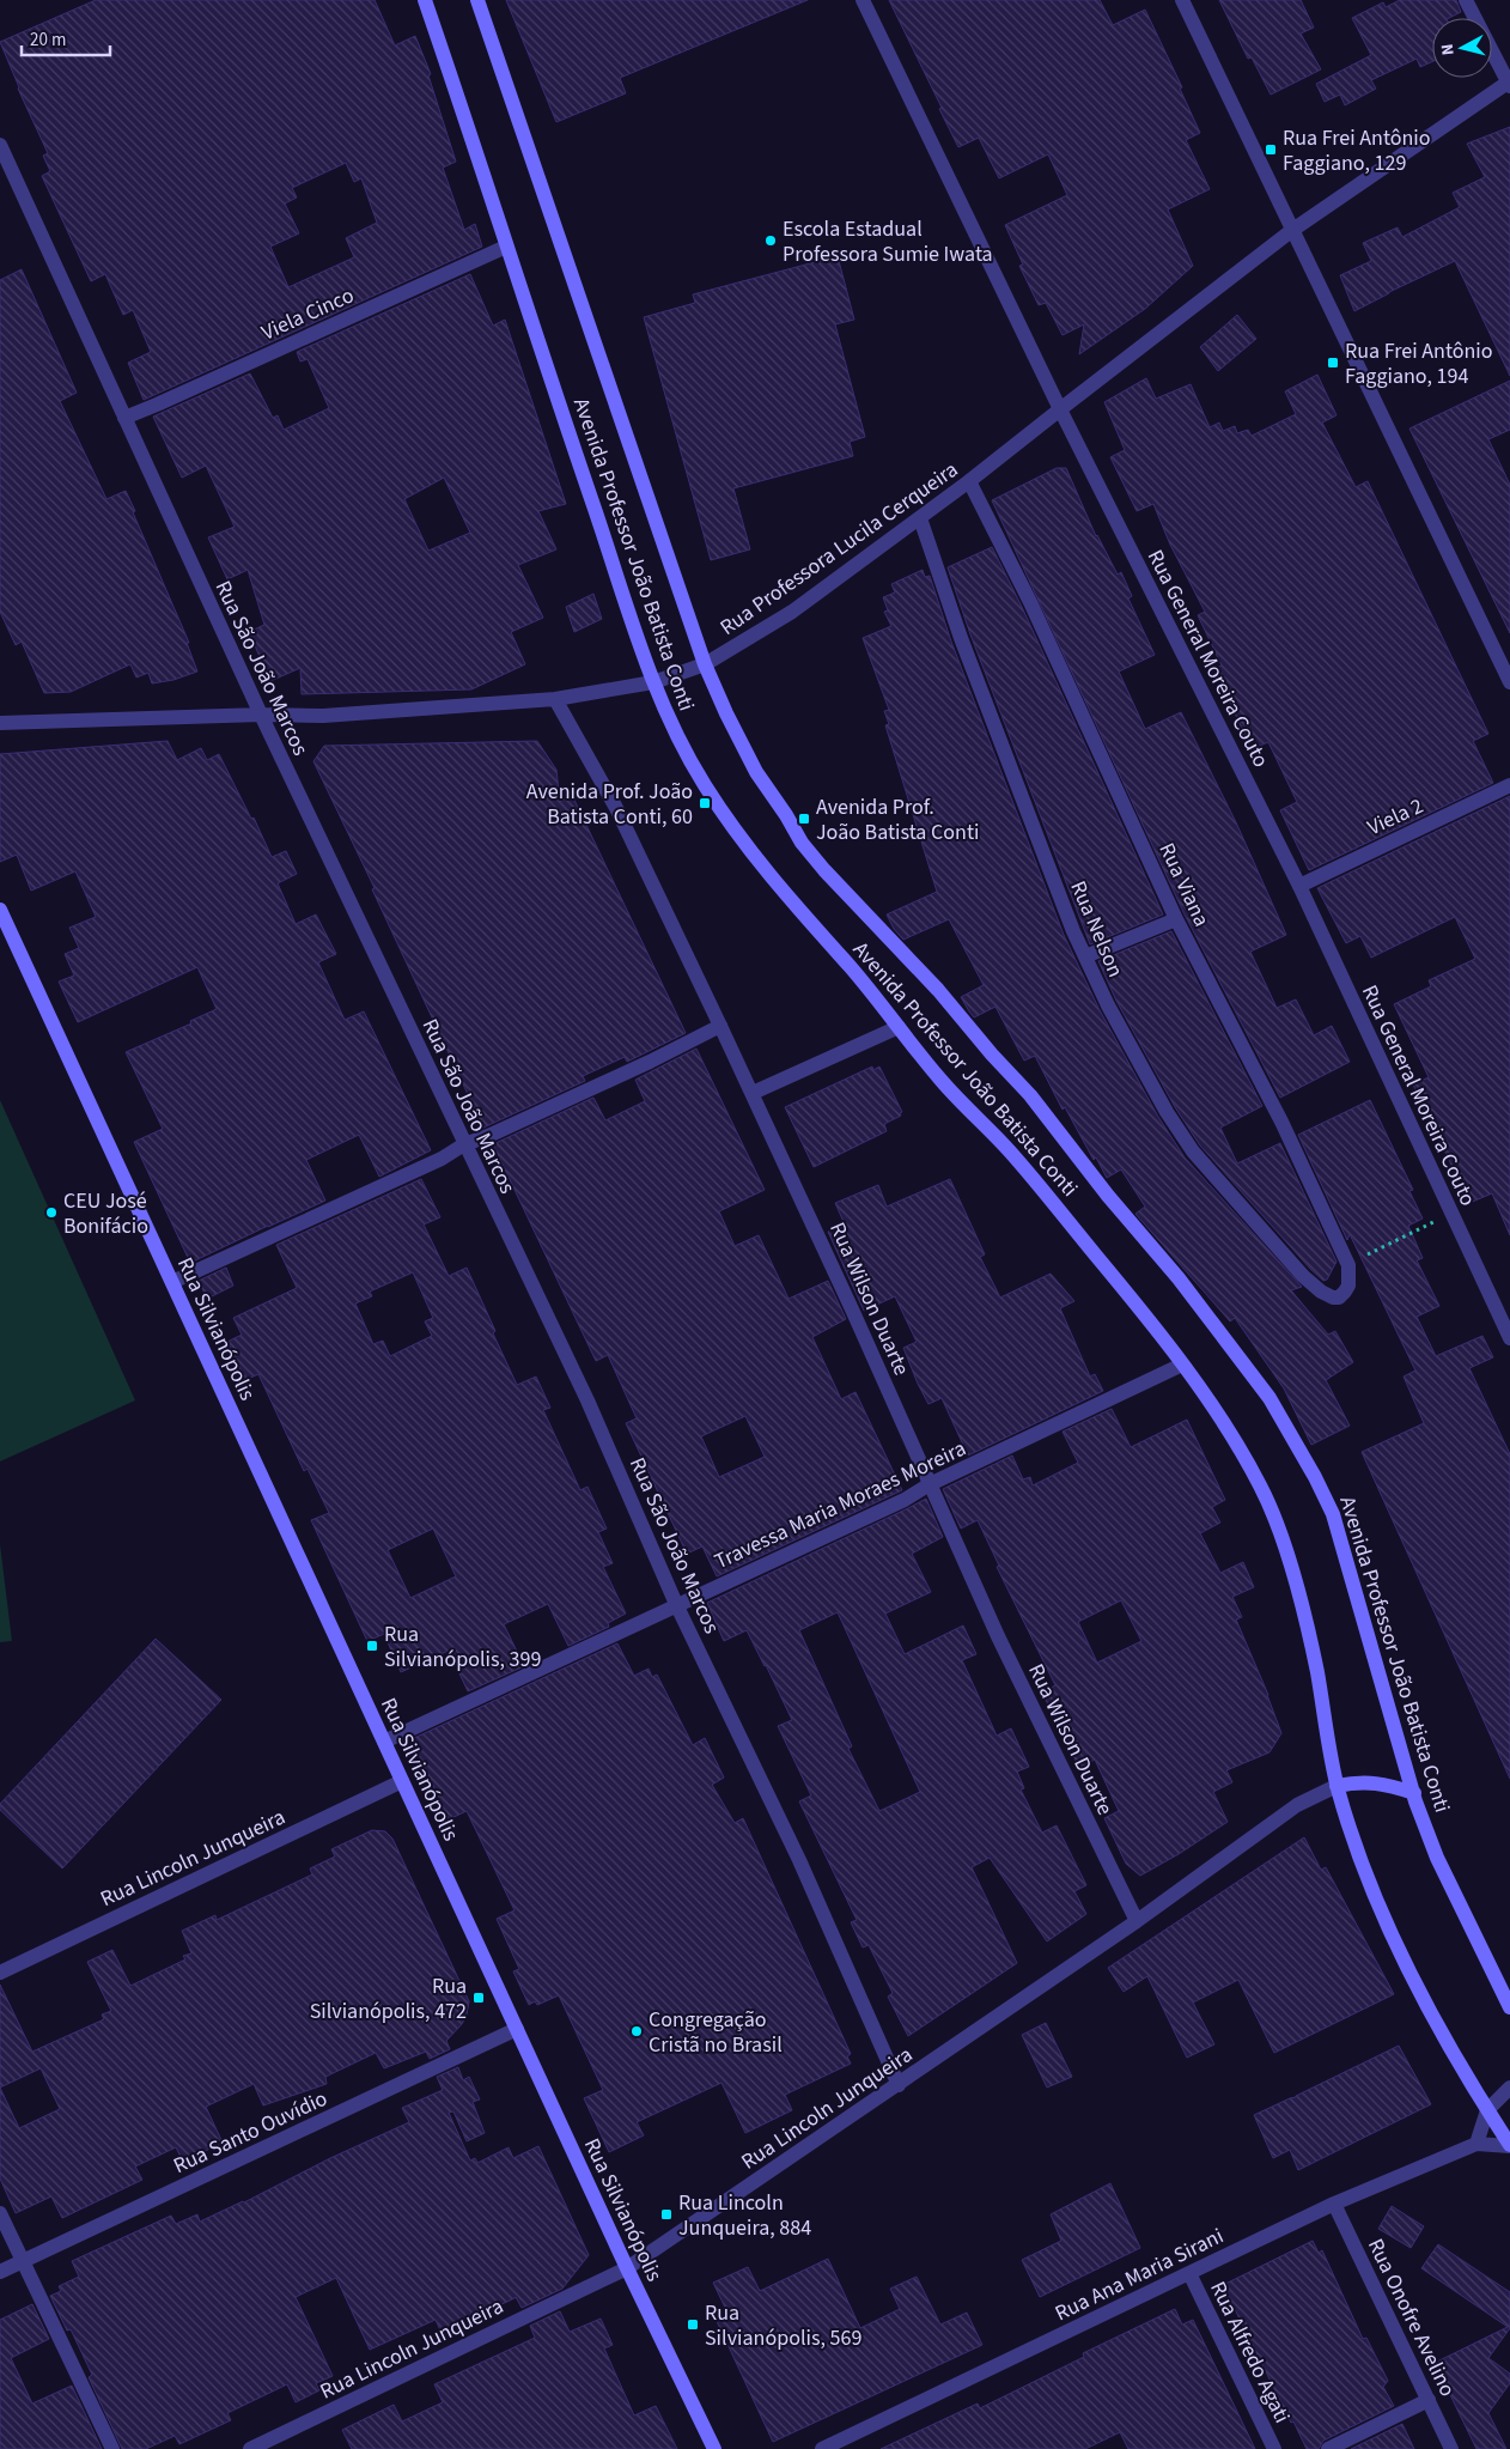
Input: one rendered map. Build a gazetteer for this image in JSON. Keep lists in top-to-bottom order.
{
  "streets": {
    "main road": ["Avenida Professor João Batista Conti", "Rua Silvianópolis"],
    "street": [
      "Viela Cinco",
      "Rua Professora Lucila Cerqueira",
      "Rua General Moreira Couto",
      "Rua São João Marcos",
      "Viela 2",
      "Rua Viana",
      "Rua Nelson",
      "Rua Wilson Duarte",
      "Travessa Maria Moraes Moreira",
      "Rua Lincoln Junqueira",
      "Rua Santo Ouvídio",
      "Rua Ana Maria Sirani",
      "Rua Onofre Avelino",
      "Rua Alfredo Agati"
    ]
  },
  "crossings": [
    ["Viela Cinco", "Avenida Professor João Batista Conti"],
    ["Viela Cinco", "Rua São João Marcos"],
    ["Rua Professora Lucila Cerqueira", "Avenida Professor João Batista Conti"],
    ["Rua Professora Lucila Cerqueira", "Rua General Moreira Couto"],
    ["Rua Professora Lucila Cerqueira", "Rua São João Marcos"],
    ["Rua Professora Lucila Cerqueira", "Rua Viana"],
    ["Rua Professora Lucila Cerqueira", "Rua Nelson"],
    ["Rua Professora Lucila Cerqueira", "Rua Wilson Duarte"],
    ["Avenida Professor João Batista Conti", "Travessa Maria Moraes Moreira"],
    ["Avenida Professor João Batista Conti", "Rua Lincoln Junqueira"],
    ["Avenida Professor João Batista Conti", "Rua Ana Maria Sirani"],
    ["Rua General Moreira Couto", "Viela 2"],
    ["Rua São João Marcos", "Travessa Maria Moraes Moreira"],
    ["Rua São João Marcos", "Rua Lincoln Junqueira"],
    ["Rua Viana", "Rua Nelson"],
    ["Rua Wilson Duarte", "Travessa Maria Moraes Moreira"],
    ["Rua Wilson Duarte", "Rua Lincoln Junqueira"],
    ["Rua Silvianópolis", "Travessa Maria Moraes Moreira"],
    ["Rua Silvianópolis", "Rua Lincoln Junqueira"],
    ["Rua Silvianópolis", "Rua Santo Ouvídio"],
    ["Rua Ana Maria Sirani", "Rua Onofre Avelino"],
    ["Rua Ana Maria Sirani", "Rua Alfredo Agati"]
  ],
  "places": {
    "transit": [
      "Rua Frei Antônio Faggiano, 129",
      "Rua Frei Antônio Faggiano, 194",
      "Avenida Prof. João Batista Conti, 60",
      "Avenida Prof. João Batista Conti",
      "Rua Silvianópolis, 399",
      "Rua Silvianópolis, 472",
      "Rua Lincoln Junqueira, 884",
      "Rua Silvianópolis, 569"
    ],
    "other": ["Escola Estadual Professora Sumie Iwata", "CEU José Bonifácio", "Congregação Cristã no Brasil"]
  },
  "scale_bar": "20 m",
  "north": "left"
}
